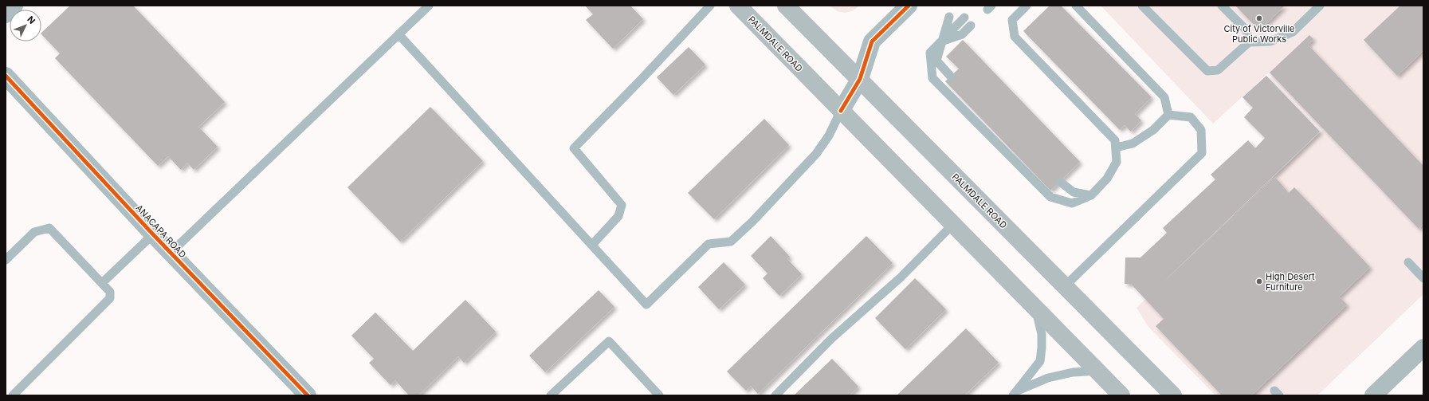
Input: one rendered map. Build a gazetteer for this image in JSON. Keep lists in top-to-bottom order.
{
  "streets": {
    "highway": ["PALMDALE ROAD"],
    "street": ["ANACAPA ROAD"]
  },
  "places": ["City of Victorville Public Works", "High Desert Furniture"],
  "north": "top right"
}
